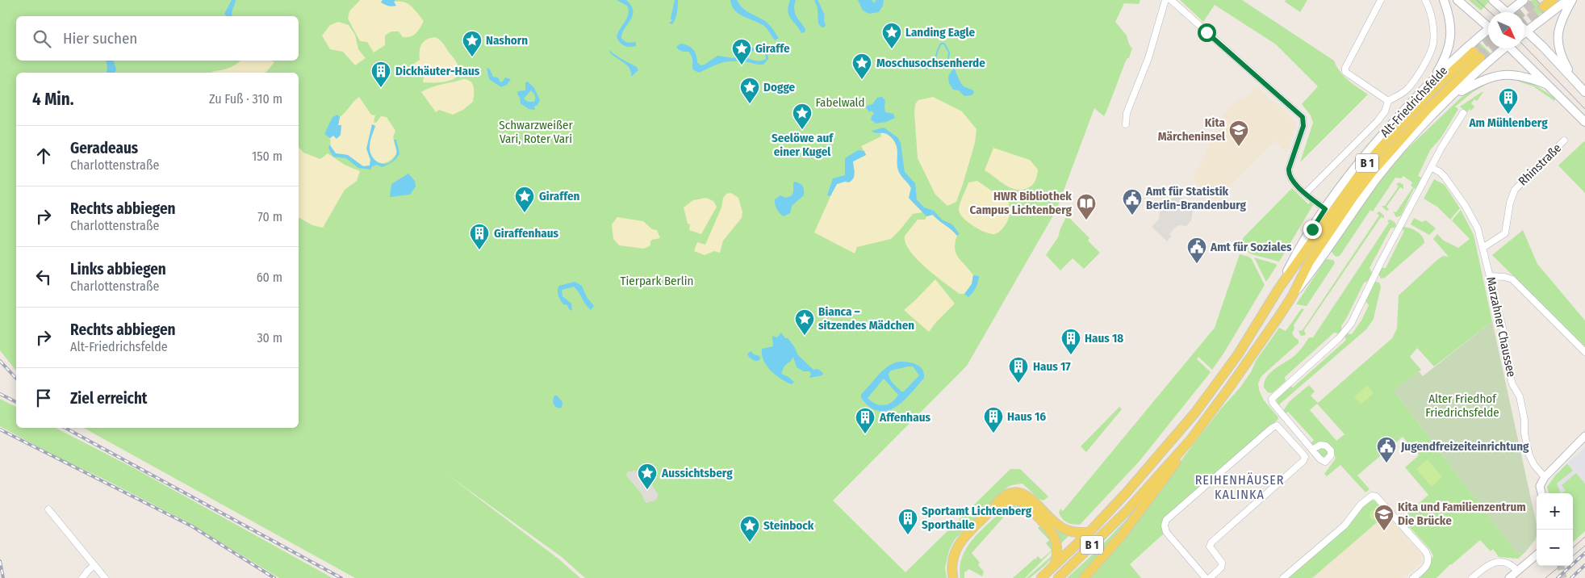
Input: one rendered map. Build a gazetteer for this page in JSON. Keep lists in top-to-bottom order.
{
  "streets": {
    "main road": ["Alt-Friedrichsfelde", "B 1"],
    "street": ["Rhinstraße", "Marzahner Chaussee"]
  },
  "crossings": [
    ["Alt-Friedrichsfelde", "B 1"],
    ["Rhinstraße", "Marzahner Chaussee"]
  ],
  "districts": ["REIHENHÄUSER KALINKA"],
  "parks": [
    "Fabelwald",
    "Schwarzweißer Vari, Roter Vari",
    "Tierpark Berlin",
    "Alter Friedhof Friedrichsfelde"
  ],
  "places": {
    "place": [
      "Landing Eagle",
      "Nashorn",
      "Giraffe",
      "Moschusochsenherde",
      "Dogge",
      "Seelöwe auf einer Kugel",
      "Giraffen",
      "Bianca – sitzendes Mädchen",
      "Aussichtsberg",
      "Steinbock"
    ],
    "building": [
      "Dickhäuter-Haus",
      "Am Mühlenberg",
      "Giraffenhaus",
      "Haus 18",
      "Haus 17",
      "Haus 16",
      "Affenhaus",
      "Sportamt Lichtenberg Sporthalle"
    ],
    "school or university": ["Kita Märcheninsel", "Kita und Familienzentrum Die Brücke"],
    "public building": ["Amt für Statistik Berlin-Brandenburg", "Amt für Soziales", "Jugendfreizeiteinrichtung"],
    "library": ["HWR Bibliothek Campus Lichtenberg"]
  },
  "north": "bottom right",
  "page": {
    "search": "Hier suchen",
    "heading": ["4 Min.", "Zu Fuß · 310 m"],
    "list": [
      ["Geradeaus", "Charlottenstraße", "150 m"],
      ["Rechts abbiegen", "Charlottenstraße", "70 m"],
      ["Links abbiegen", "Charlottenstraße", "60 m"],
      ["Rechts abbiegen", "Alt-Friedrichsfelde", "30 m"],
      "Ziel erreicht"
    ],
    "map_buttons": ["+", "−"]
  }
}
